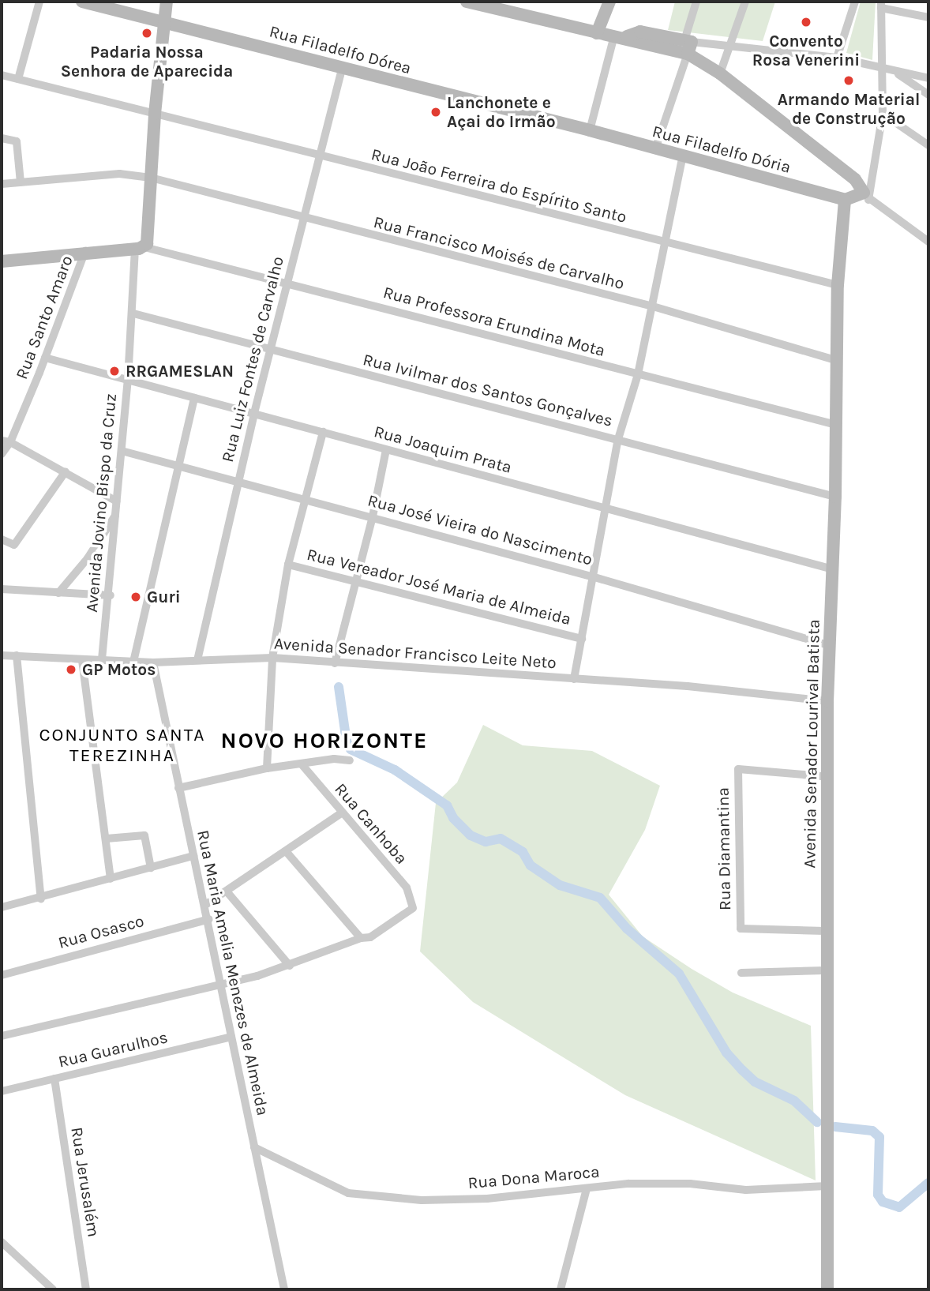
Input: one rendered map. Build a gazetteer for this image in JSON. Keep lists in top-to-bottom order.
{
  "streets": {
    "street": [
      "Rua Filadelfo Dórea",
      "Rua Filadelfo Dória",
      "Rua João Ferreira do Espírito Santo",
      "Rua Francisco Moisés de Carvalho",
      "Rua Santo Amaro",
      "Rua Professora Erundina Mota",
      "Rua Luiz Fontes de Carvalho",
      "Rua Ivilmar dos Santos Gonçalves",
      "Rua Joaquim Prata",
      "Avenida Jovino Bispo da Cruz",
      "Rua José Vieira do Nascimento",
      "Rua Vereador José Maria de Almeida",
      "Avenida Senador Francisco Leite Neto",
      "Avenida Senador Lourival Batista",
      "Rua Canhoba",
      "Rua Diamantina",
      "Rua Osasco",
      "Rua Maria Amelia Menezes de Almeida",
      "Rua Guarulhos",
      "Rua Dona Maroca",
      "Rua Jerusalém"
    ]
  },
  "crossings": [
    ["Rua Filadelfo Dórea", "Rua Filadelfo Dória"],
    ["Rua Filadelfo Dórea", "Rua Luiz Fontes de Carvalho"],
    ["Rua Filadelfo Dórea", "Avenida Jovino Bispo da Cruz"],
    ["Rua Filadelfo Dória", "Avenida Senador Lourival Batista"],
    ["Rua João Ferreira do Espírito Santo", "Rua Luiz Fontes de Carvalho"],
    ["Rua João Ferreira do Espírito Santo", "Avenida Jovino Bispo da Cruz"],
    ["Rua João Ferreira do Espírito Santo", "Avenida Senador Lourival Batista"],
    ["Rua Francisco Moisés de Carvalho", "Rua Luiz Fontes de Carvalho"],
    ["Rua Francisco Moisés de Carvalho", "Avenida Jovino Bispo da Cruz"],
    ["Rua Francisco Moisés de Carvalho", "Avenida Senador Lourival Batista"],
    ["Rua Santo Amaro", "Rua Joaquim Prata"],
    ["Rua Professora Erundina Mota", "Rua Luiz Fontes de Carvalho"],
    ["Rua Professora Erundina Mota", "Avenida Jovino Bispo da Cruz"],
    ["Rua Professora Erundina Mota", "Avenida Senador Lourival Batista"],
    ["Rua Luiz Fontes de Carvalho", "Rua Ivilmar dos Santos Gonçalves"],
    ["Rua Luiz Fontes de Carvalho", "Rua Joaquim Prata"],
    ["Rua Luiz Fontes de Carvalho", "Rua José Vieira do Nascimento"],
    ["Rua Luiz Fontes de Carvalho", "Avenida Senador Francisco Leite Neto"],
    ["Rua Ivilmar dos Santos Gonçalves", "Avenida Jovino Bispo da Cruz"],
    ["Rua Ivilmar dos Santos Gonçalves", "Avenida Senador Lourival Batista"],
    ["Rua Joaquim Prata", "Avenida Jovino Bispo da Cruz"],
    ["Rua Joaquim Prata", "Avenida Senador Lourival Batista"],
    ["Avenida Jovino Bispo da Cruz", "Rua José Vieira do Nascimento"],
    ["Avenida Jovino Bispo da Cruz", "Avenida Senador Francisco Leite Neto"],
    ["Rua José Vieira do Nascimento", "Avenida Senador Lourival Batista"],
    ["Avenida Senador Francisco Leite Neto", "Avenida Senador Lourival Batista"],
    ["Avenida Senador Francisco Leite Neto", "Rua Maria Amelia Menezes de Almeida"],
    ["Avenida Senador Lourival Batista", "Rua Diamantina"],
    ["Avenida Senador Lourival Batista", "Rua Dona Maroca"],
    ["Rua Osasco", "Rua Maria Amelia Menezes de Almeida"],
    ["Rua Maria Amelia Menezes de Almeida", "Rua Guarulhos"],
    ["Rua Maria Amelia Menezes de Almeida", "Rua Dona Maroca"],
    ["Rua Guarulhos", "Rua Jerusalém"]
  ],
  "districts": ["CONJUNTO SANTA TEREZINHA", "NOVO HORIZONTE"],
  "places": [
    "Convento Rosa Venerini",
    "Padaria Nossa Senhora de Aparecida",
    "Armando Material de Construção",
    "Lanchonete e Açai do Irmão",
    "RRGAMESLAN",
    "Guri",
    "GP Motos"
  ]
}
